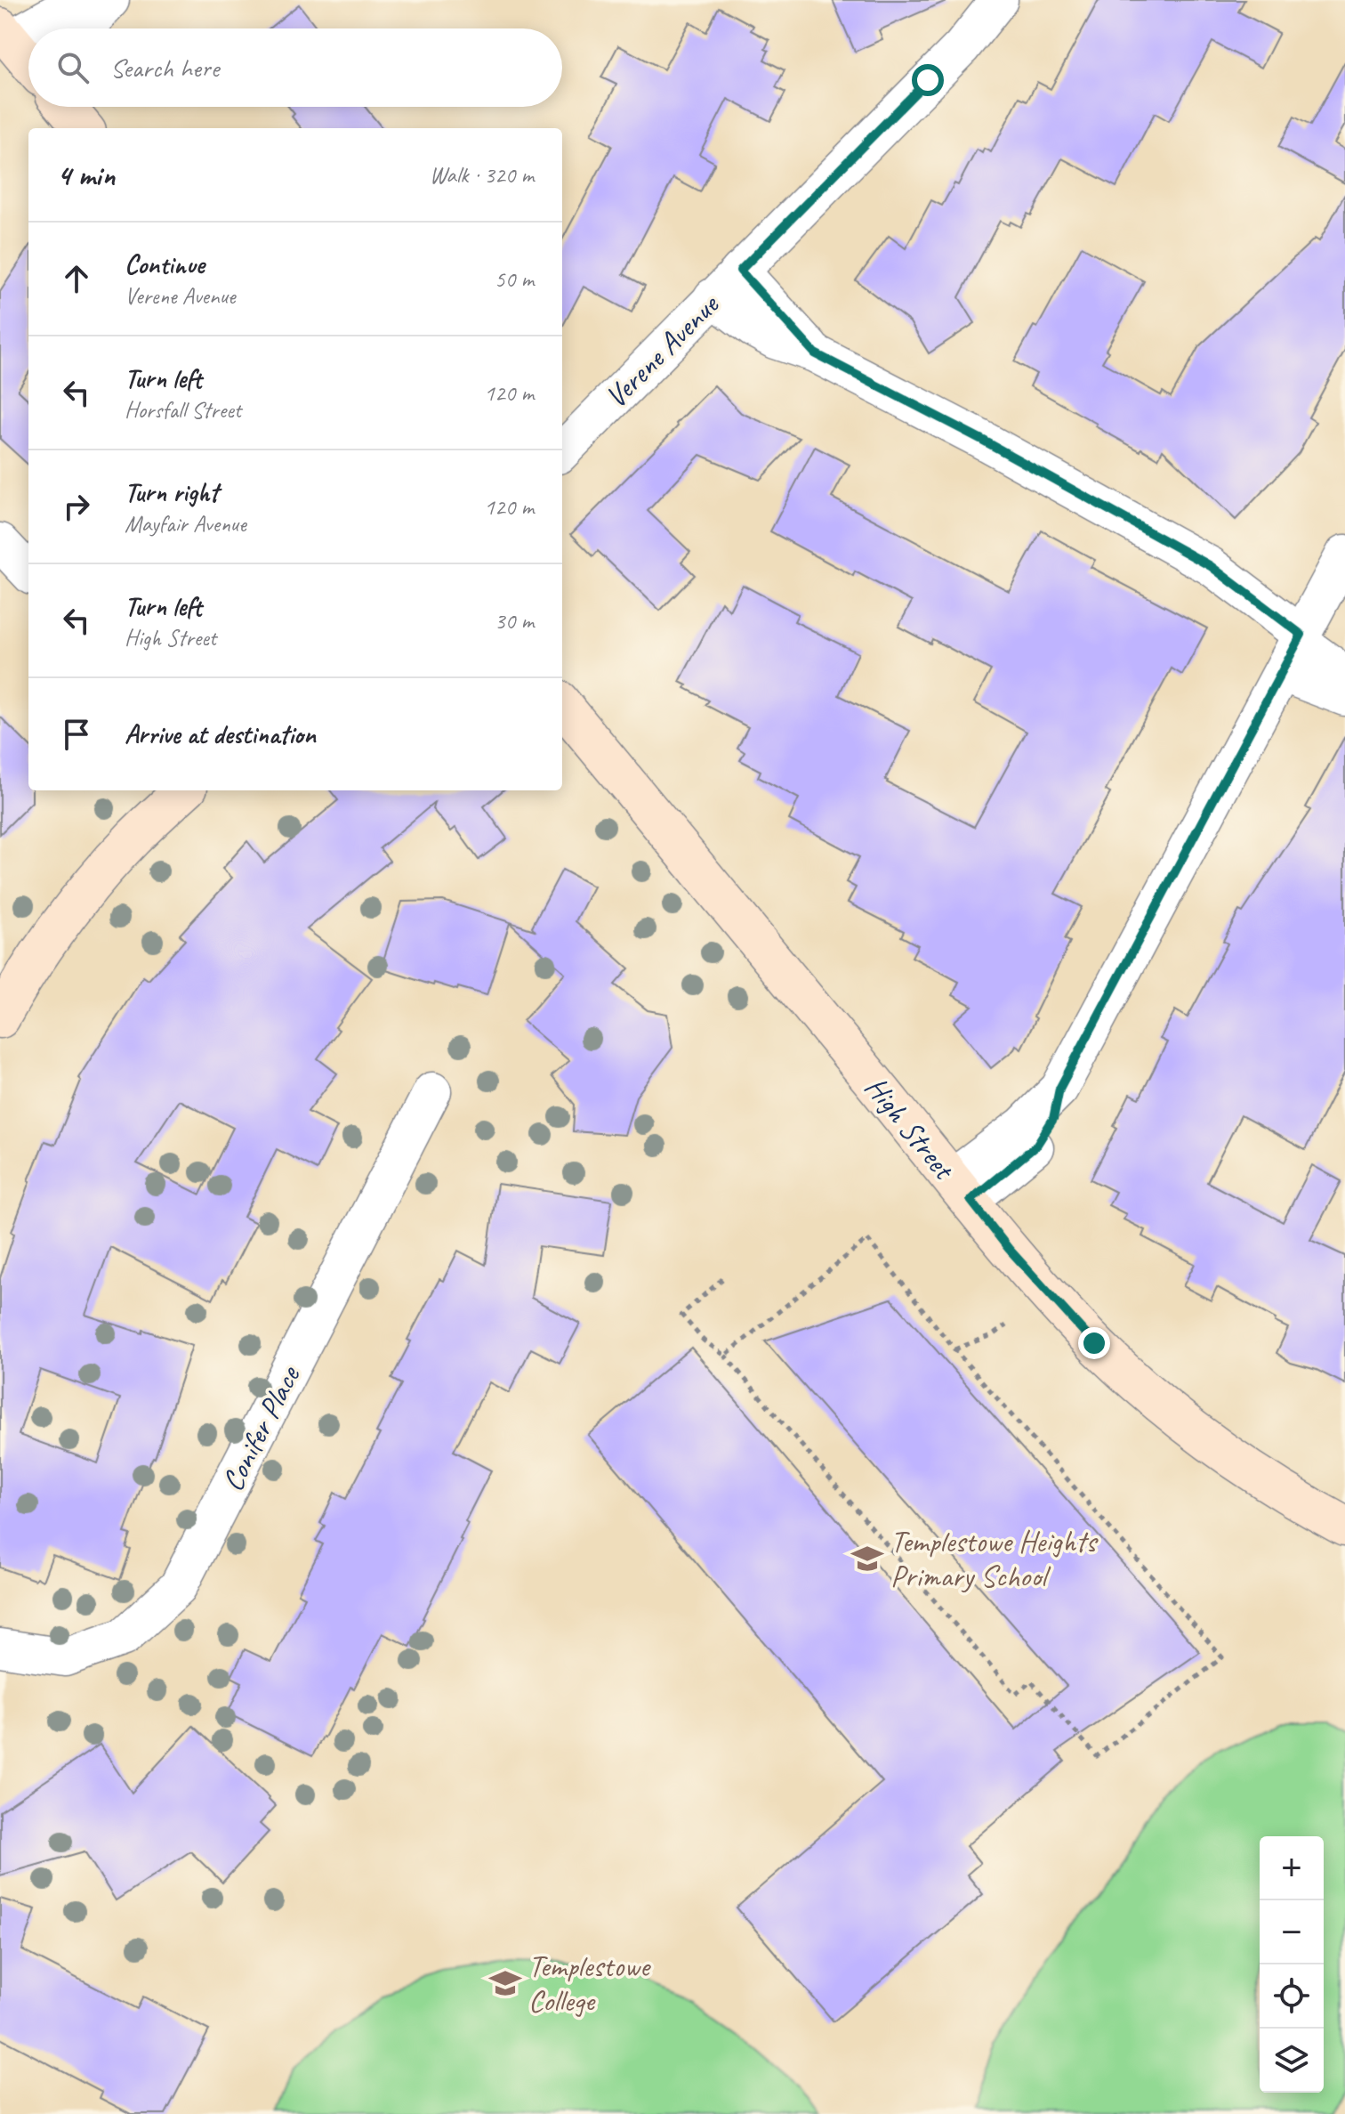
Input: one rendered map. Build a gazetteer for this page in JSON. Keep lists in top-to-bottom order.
{
  "streets": {
    "main road": ["High Street"],
    "street": ["Verene Avenue", "Conifer Place"]
  },
  "places": {
    "school or university": ["Templestowe Heights Primary School", "Templestowe College"]
  },
  "page": {
    "search": "Search here",
    "heading": ["4 min", "Walk · 320 m"],
    "list": [
      ["Continue", "Verene Avenue", "50 m"],
      ["Turn left", "Horsfall Street", "120 m"],
      ["Turn right", "Mayfair Avenue", "120 m"],
      ["Turn left", "High Street", "30 m"],
      "Arrive at destination"
    ],
    "map_buttons": ["+", "−"]
  }
}
